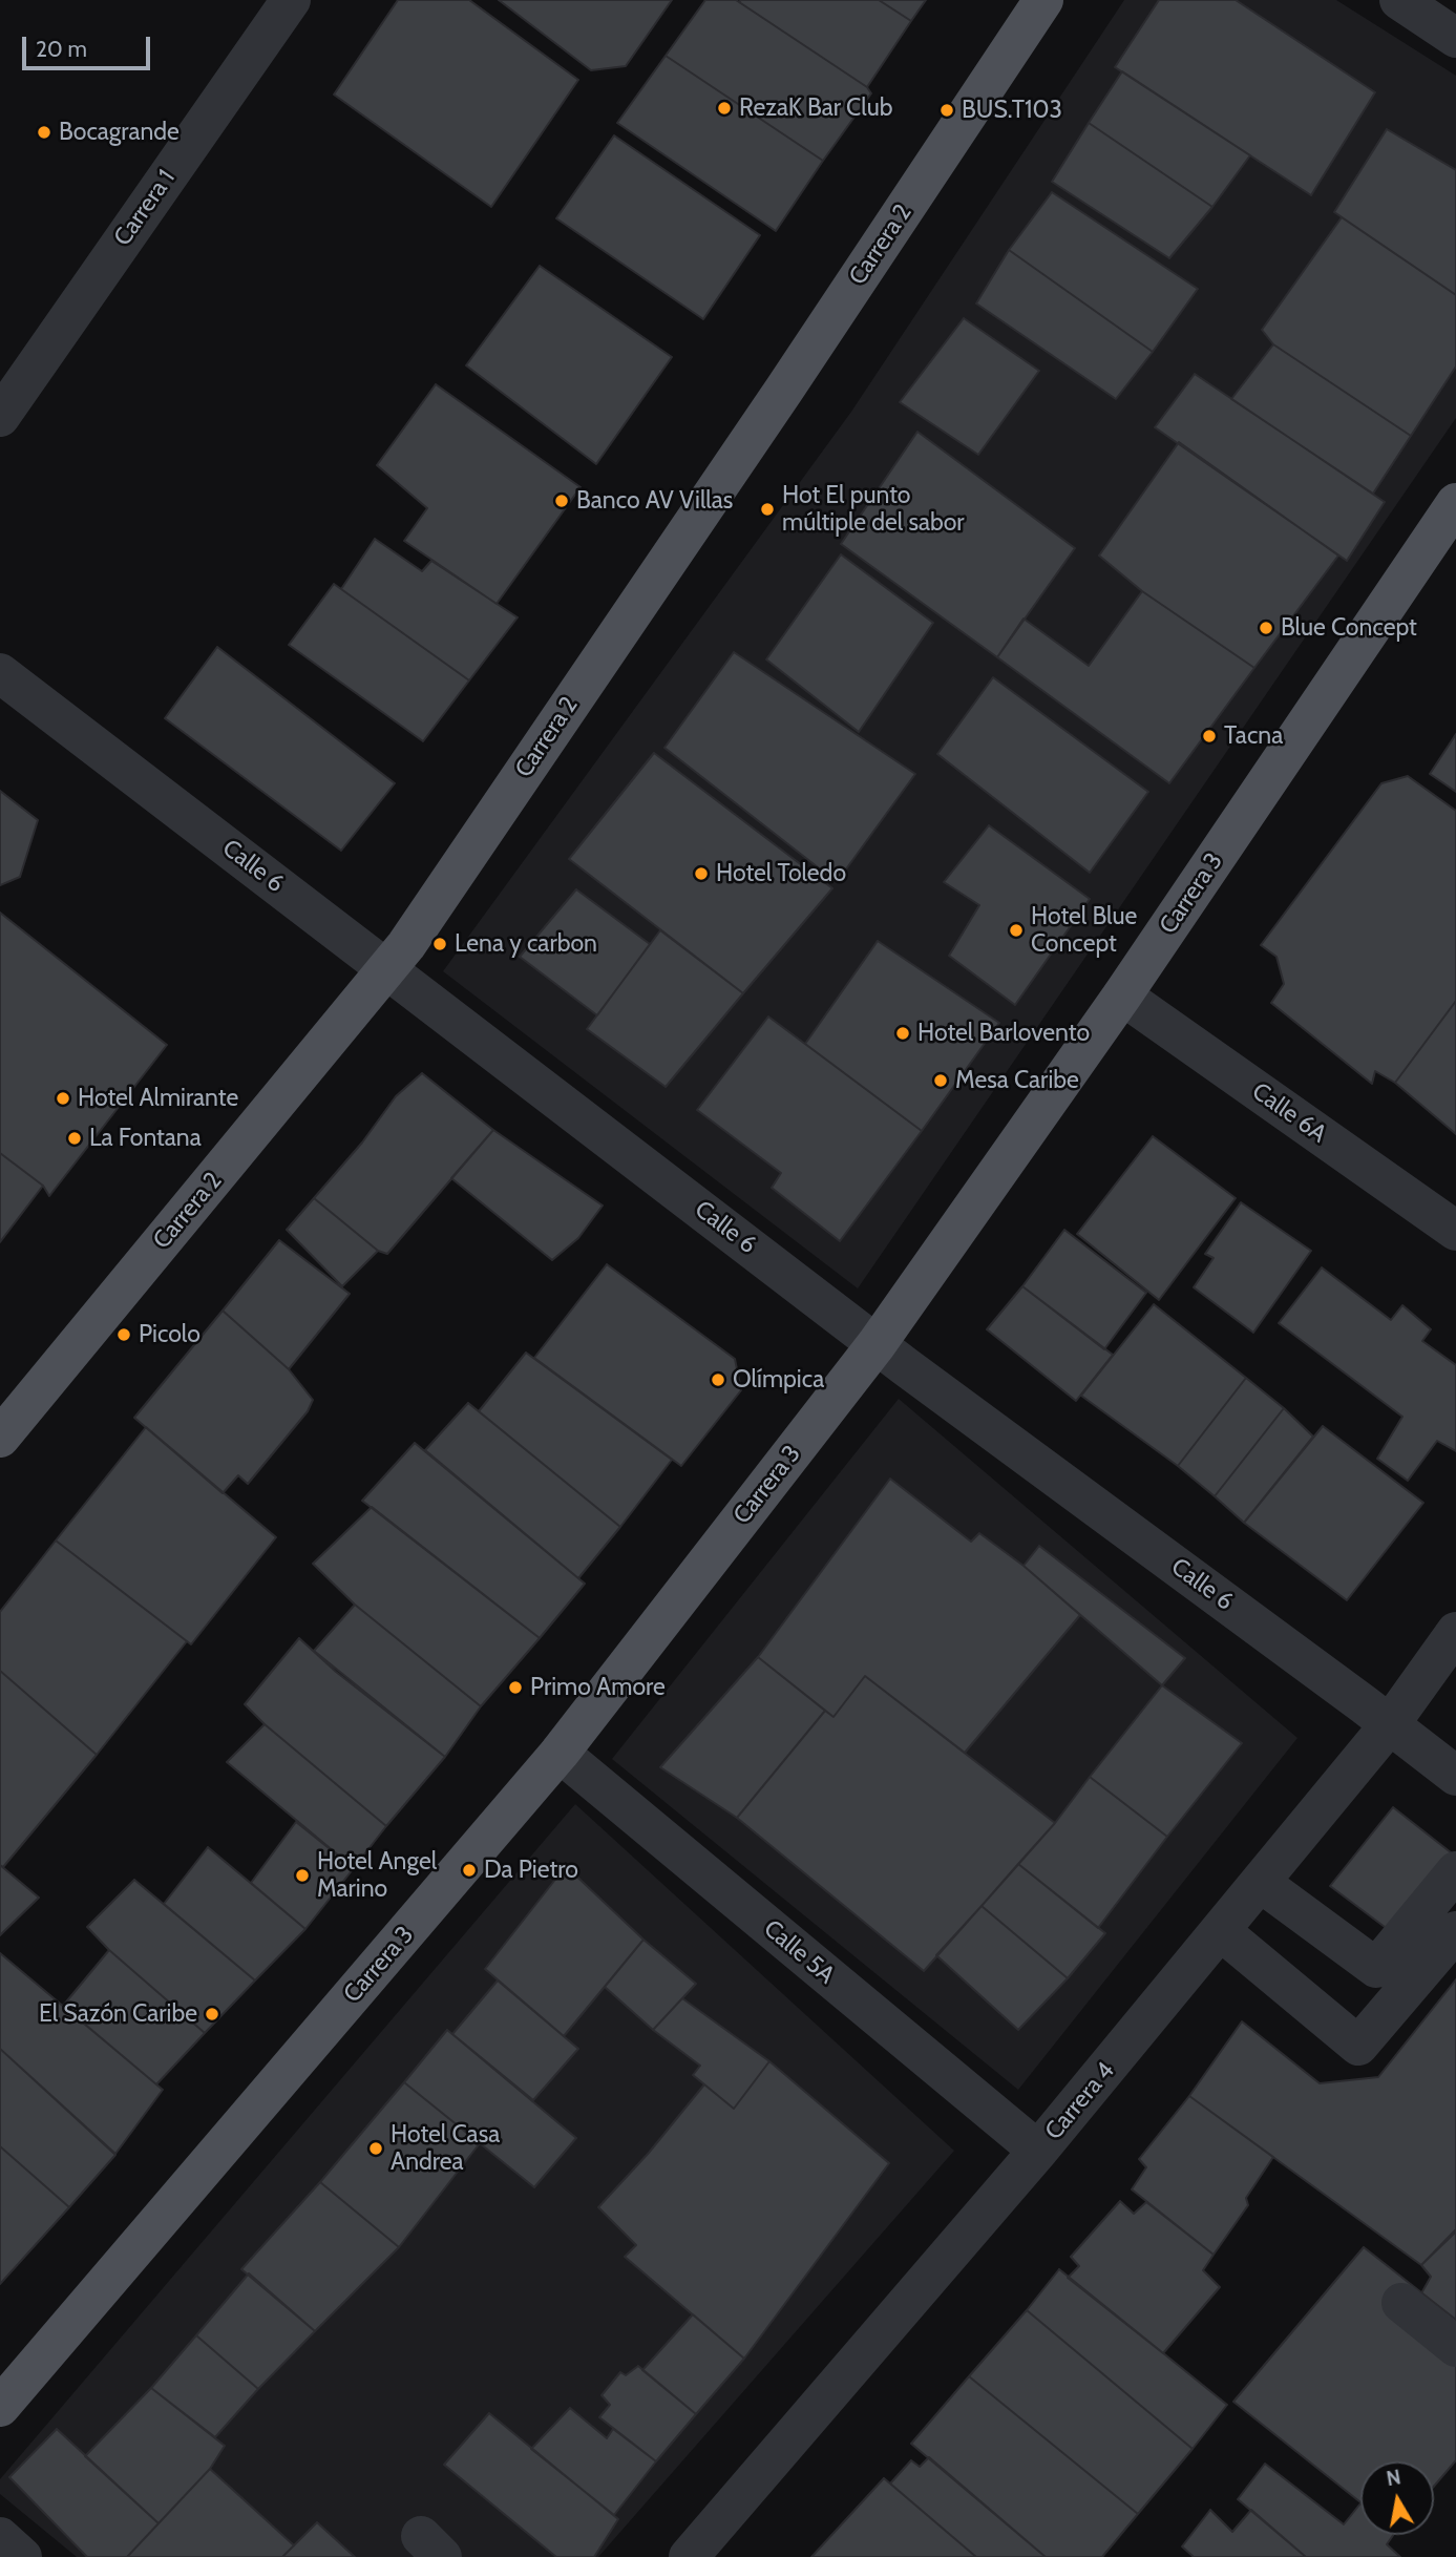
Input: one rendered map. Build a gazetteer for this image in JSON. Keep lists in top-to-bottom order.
{
  "streets": {
    "main road": ["Carrera 2", "Carrera 3"],
    "street": [
      "Carrera 1",
      "Calle 6",
      "Calle 6A",
      "Calle 5A",
      "Carrera 4"
    ]
  },
  "crossings": [
    ["Carrera 2", "Calle 6"],
    ["Calle 6", "Carrera 3"],
    ["Calle 6", "Carrera 4"],
    ["Carrera 3", "Calle 6A"],
    ["Carrera 3", "Calle 5A"],
    ["Calle 5A", "Carrera 4"]
  ],
  "places": [
    "RezaK Bar Club",
    "BUS.T103",
    "Bocagrande",
    "Banco AV Villas",
    "Hot El punto múltiple del sabor",
    "Blue Concept",
    "Tacna",
    "Hotel Toledo",
    "Hotel Blue Concept",
    "Lena y carbon",
    "Hotel Barlovento",
    "Mesa Caribe",
    "Hotel Almirante",
    "La Fontana",
    "Picolo",
    "Olímpica",
    "Primo Amore",
    "Da Pietro",
    "Hotel Angel Marino",
    "El Sazón Caribe",
    "Hotel Casa Andrea"
  ],
  "scale_bar": "20 m",
  "north": "top"
}
